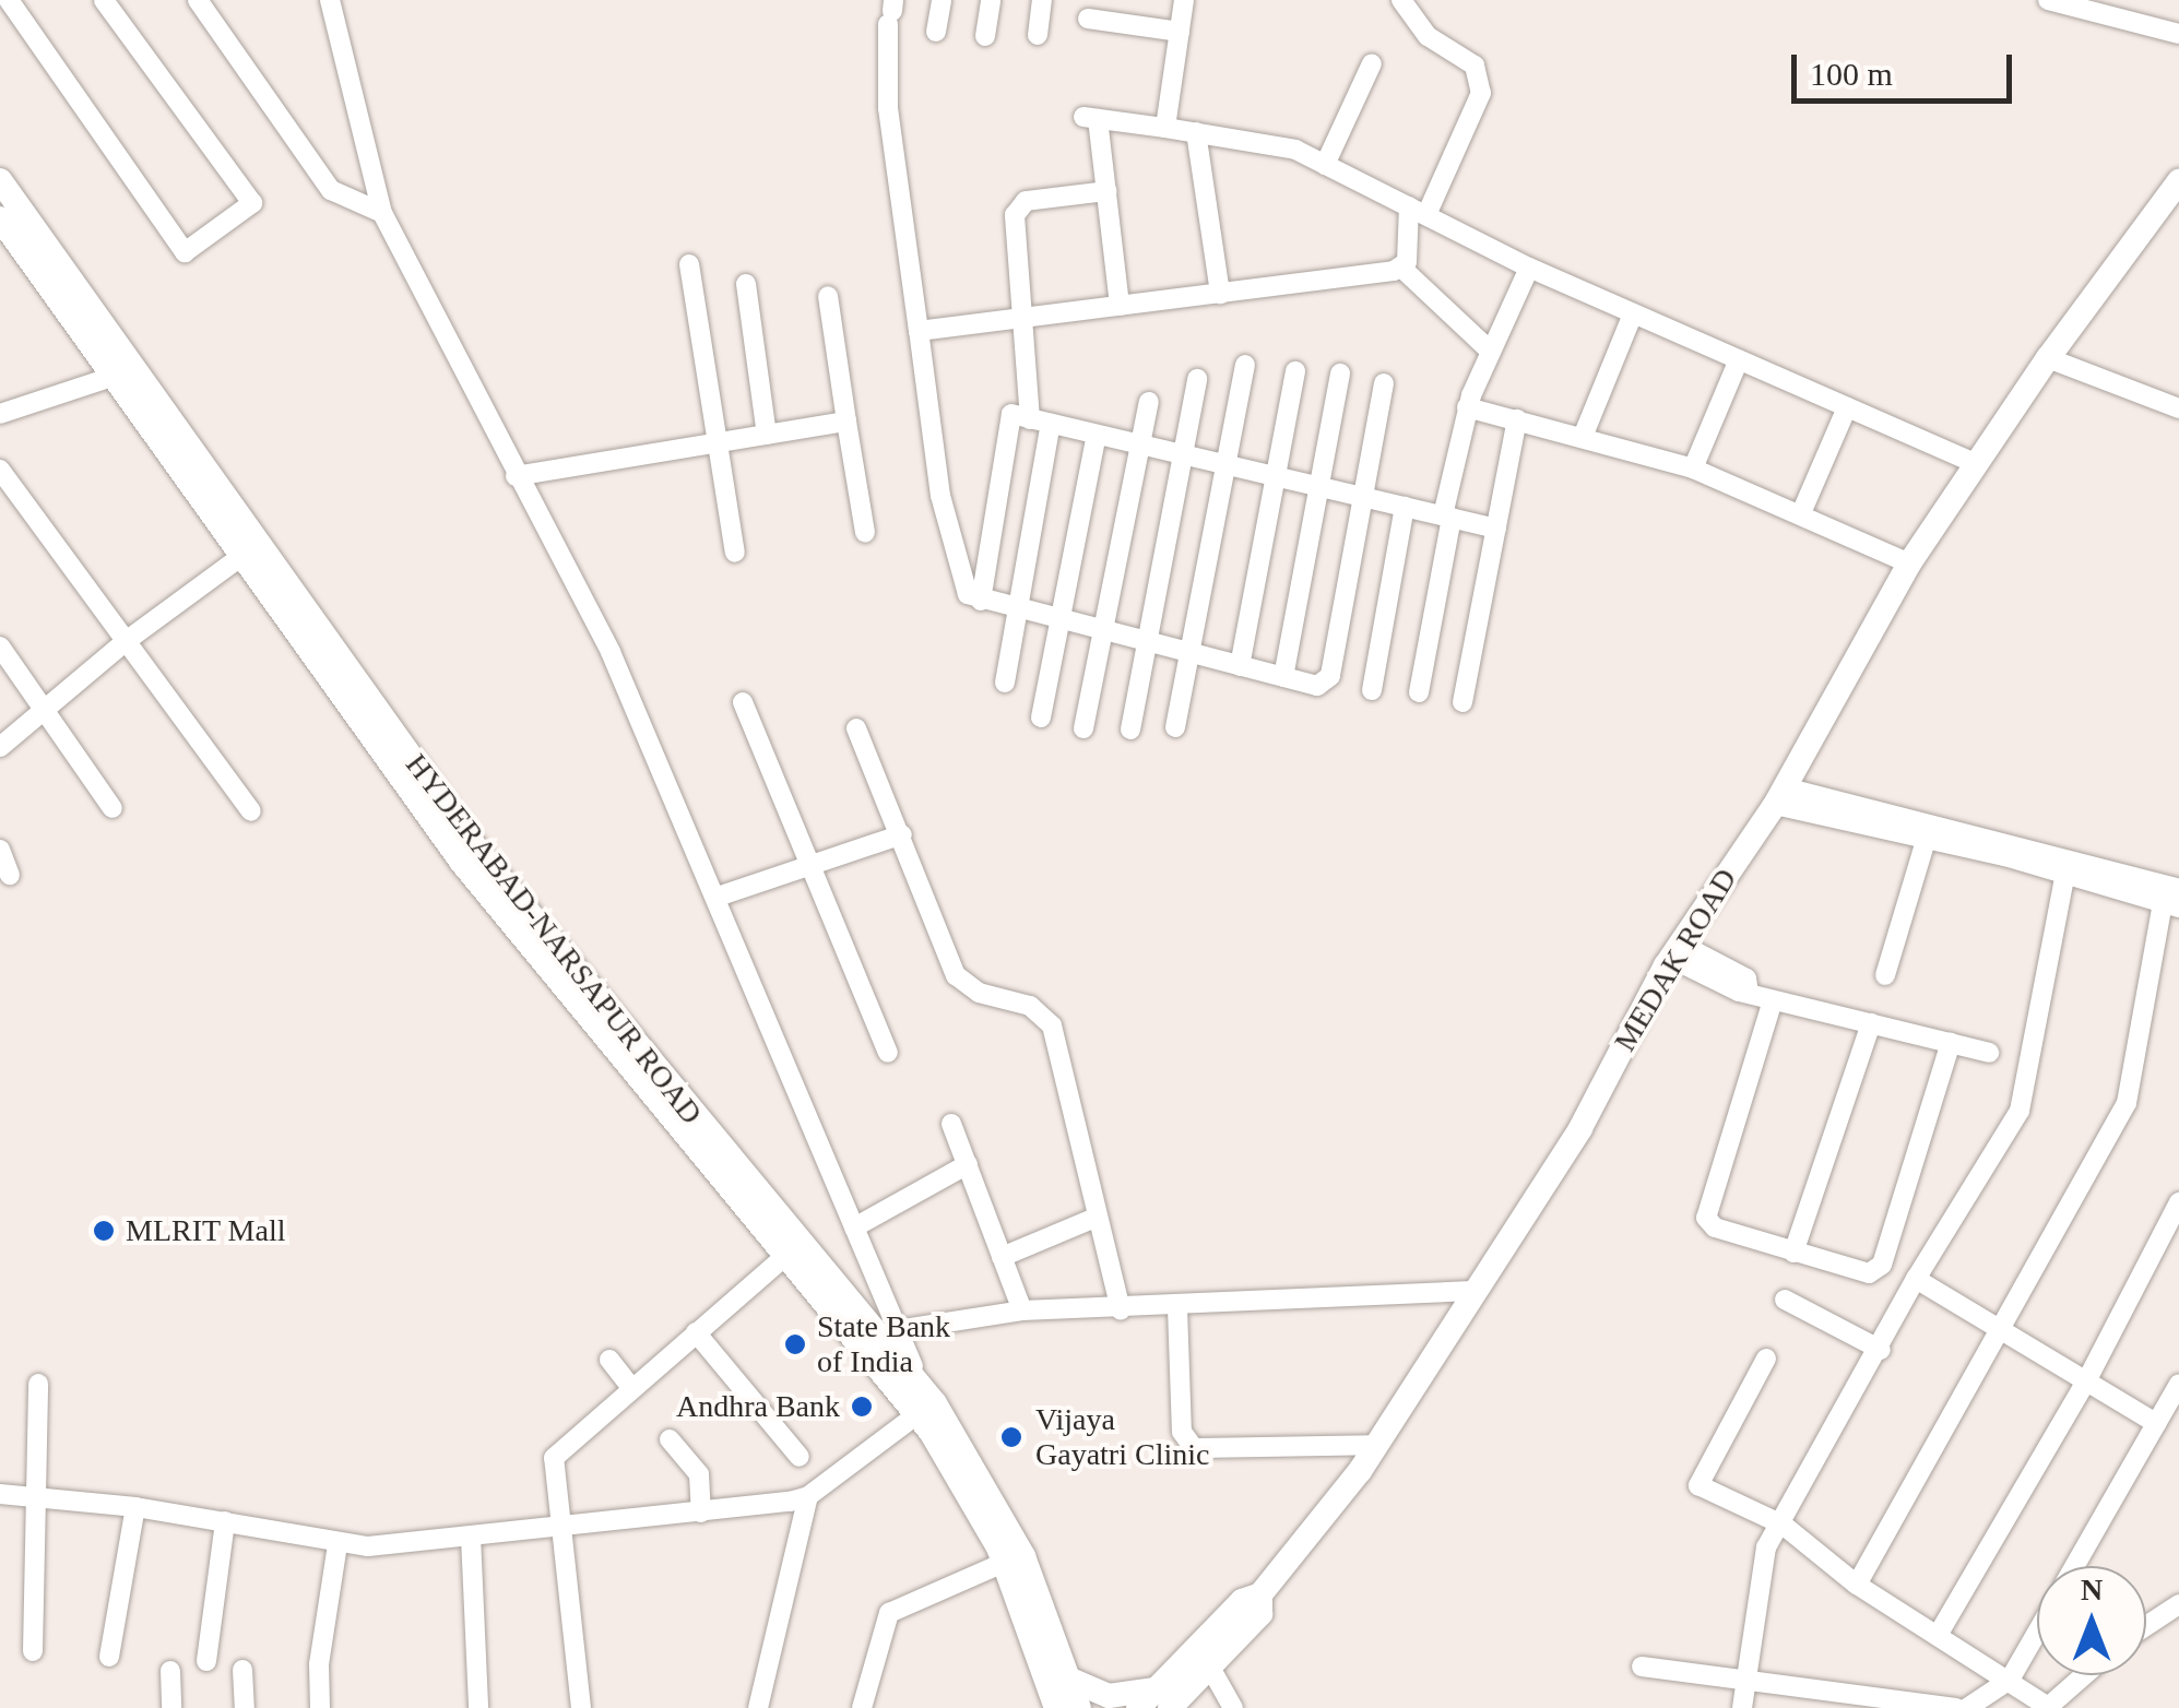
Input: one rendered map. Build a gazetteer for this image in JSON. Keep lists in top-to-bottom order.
{
  "streets": {
    "main road": ["HYDERABAD-NARSAPUR ROAD", "MEDAK ROAD"]
  },
  "places": [
    "MLRIT Mall",
    "State Bank of India",
    "Andhra Bank",
    "Vijaya Gayatri Clinic"
  ],
  "scale_bar": "100 m",
  "north": "top"
}
